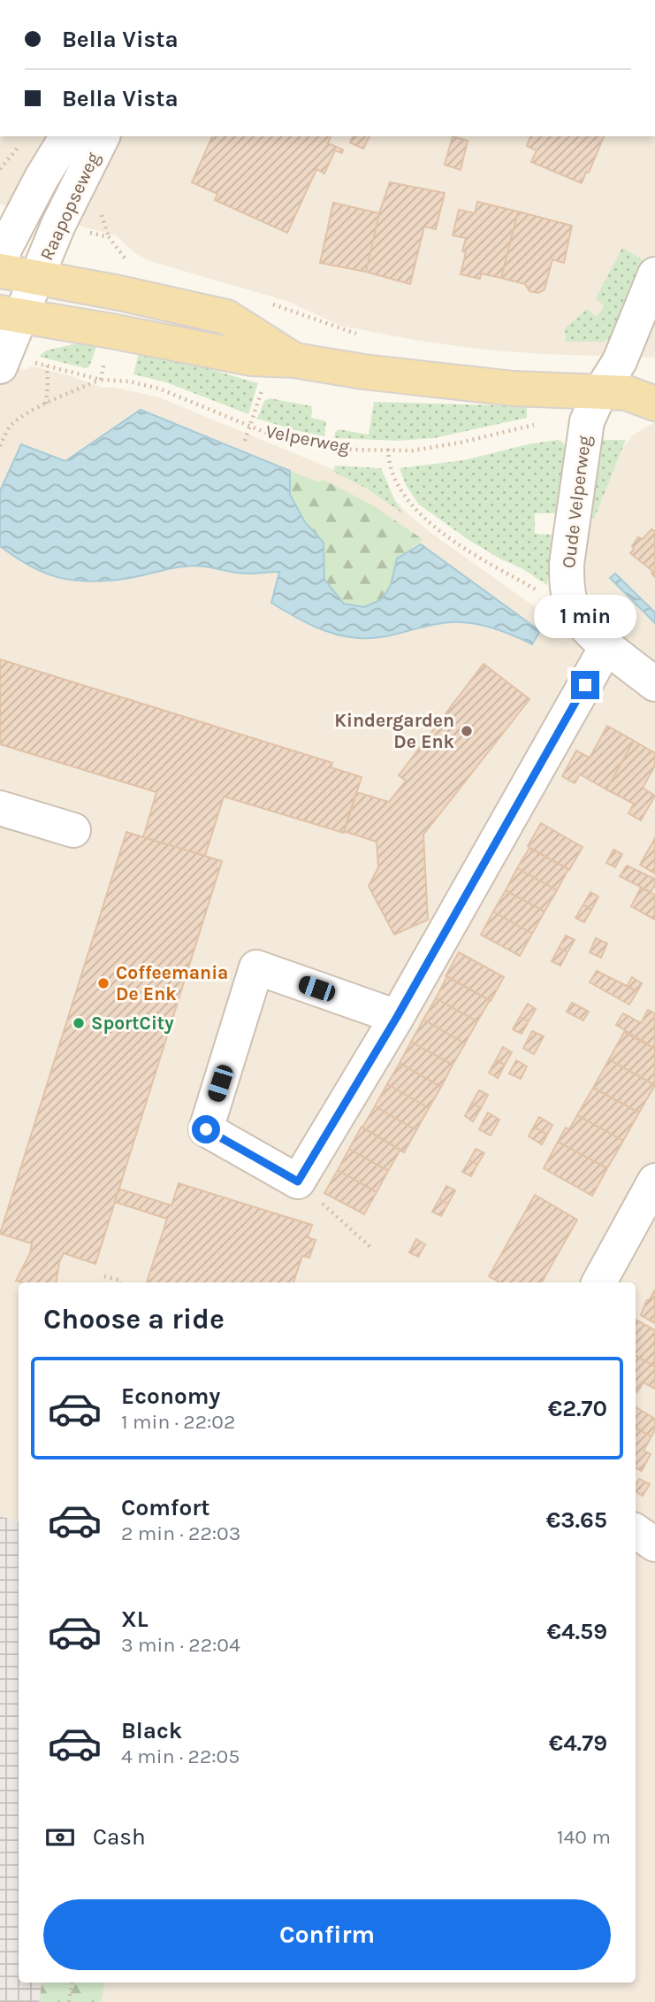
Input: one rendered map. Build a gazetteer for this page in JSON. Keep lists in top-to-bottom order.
{
  "streets": {
    "street": ["Raapopseweg", "Oude Velperweg"],
    "path": ["Velperweg"]
  },
  "crossings": [
    ["Raapopseweg", "Velperweg"],
    ["Velperweg", "Oude Velperweg"]
  ],
  "places": ["Kindergarden De Enk", "Coffeemania De Enk", "SportCity"],
  "page": {
    "banner": ["Bella Vista", "Bella Vista"],
    "bubble": "1 min",
    "heading": "Choose a ride",
    "list": [
      {
        "name": "Economy",
        "note": "1 min · 22:02",
        "value": "€2.70"
      },
      {
        "name": "Comfort",
        "note": "2 min · 22:03",
        "value": "€3.65"
      },
      {
        "name": "XL",
        "note": "3 min · 22:04",
        "value": "€4.59"
      },
      {
        "name": "Black",
        "note": "4 min · 22:05",
        "value": "€4.79"
      }
    ],
    "pay": ["Cash", "140 m"],
    "buttons": "Confirm"
  }
}
